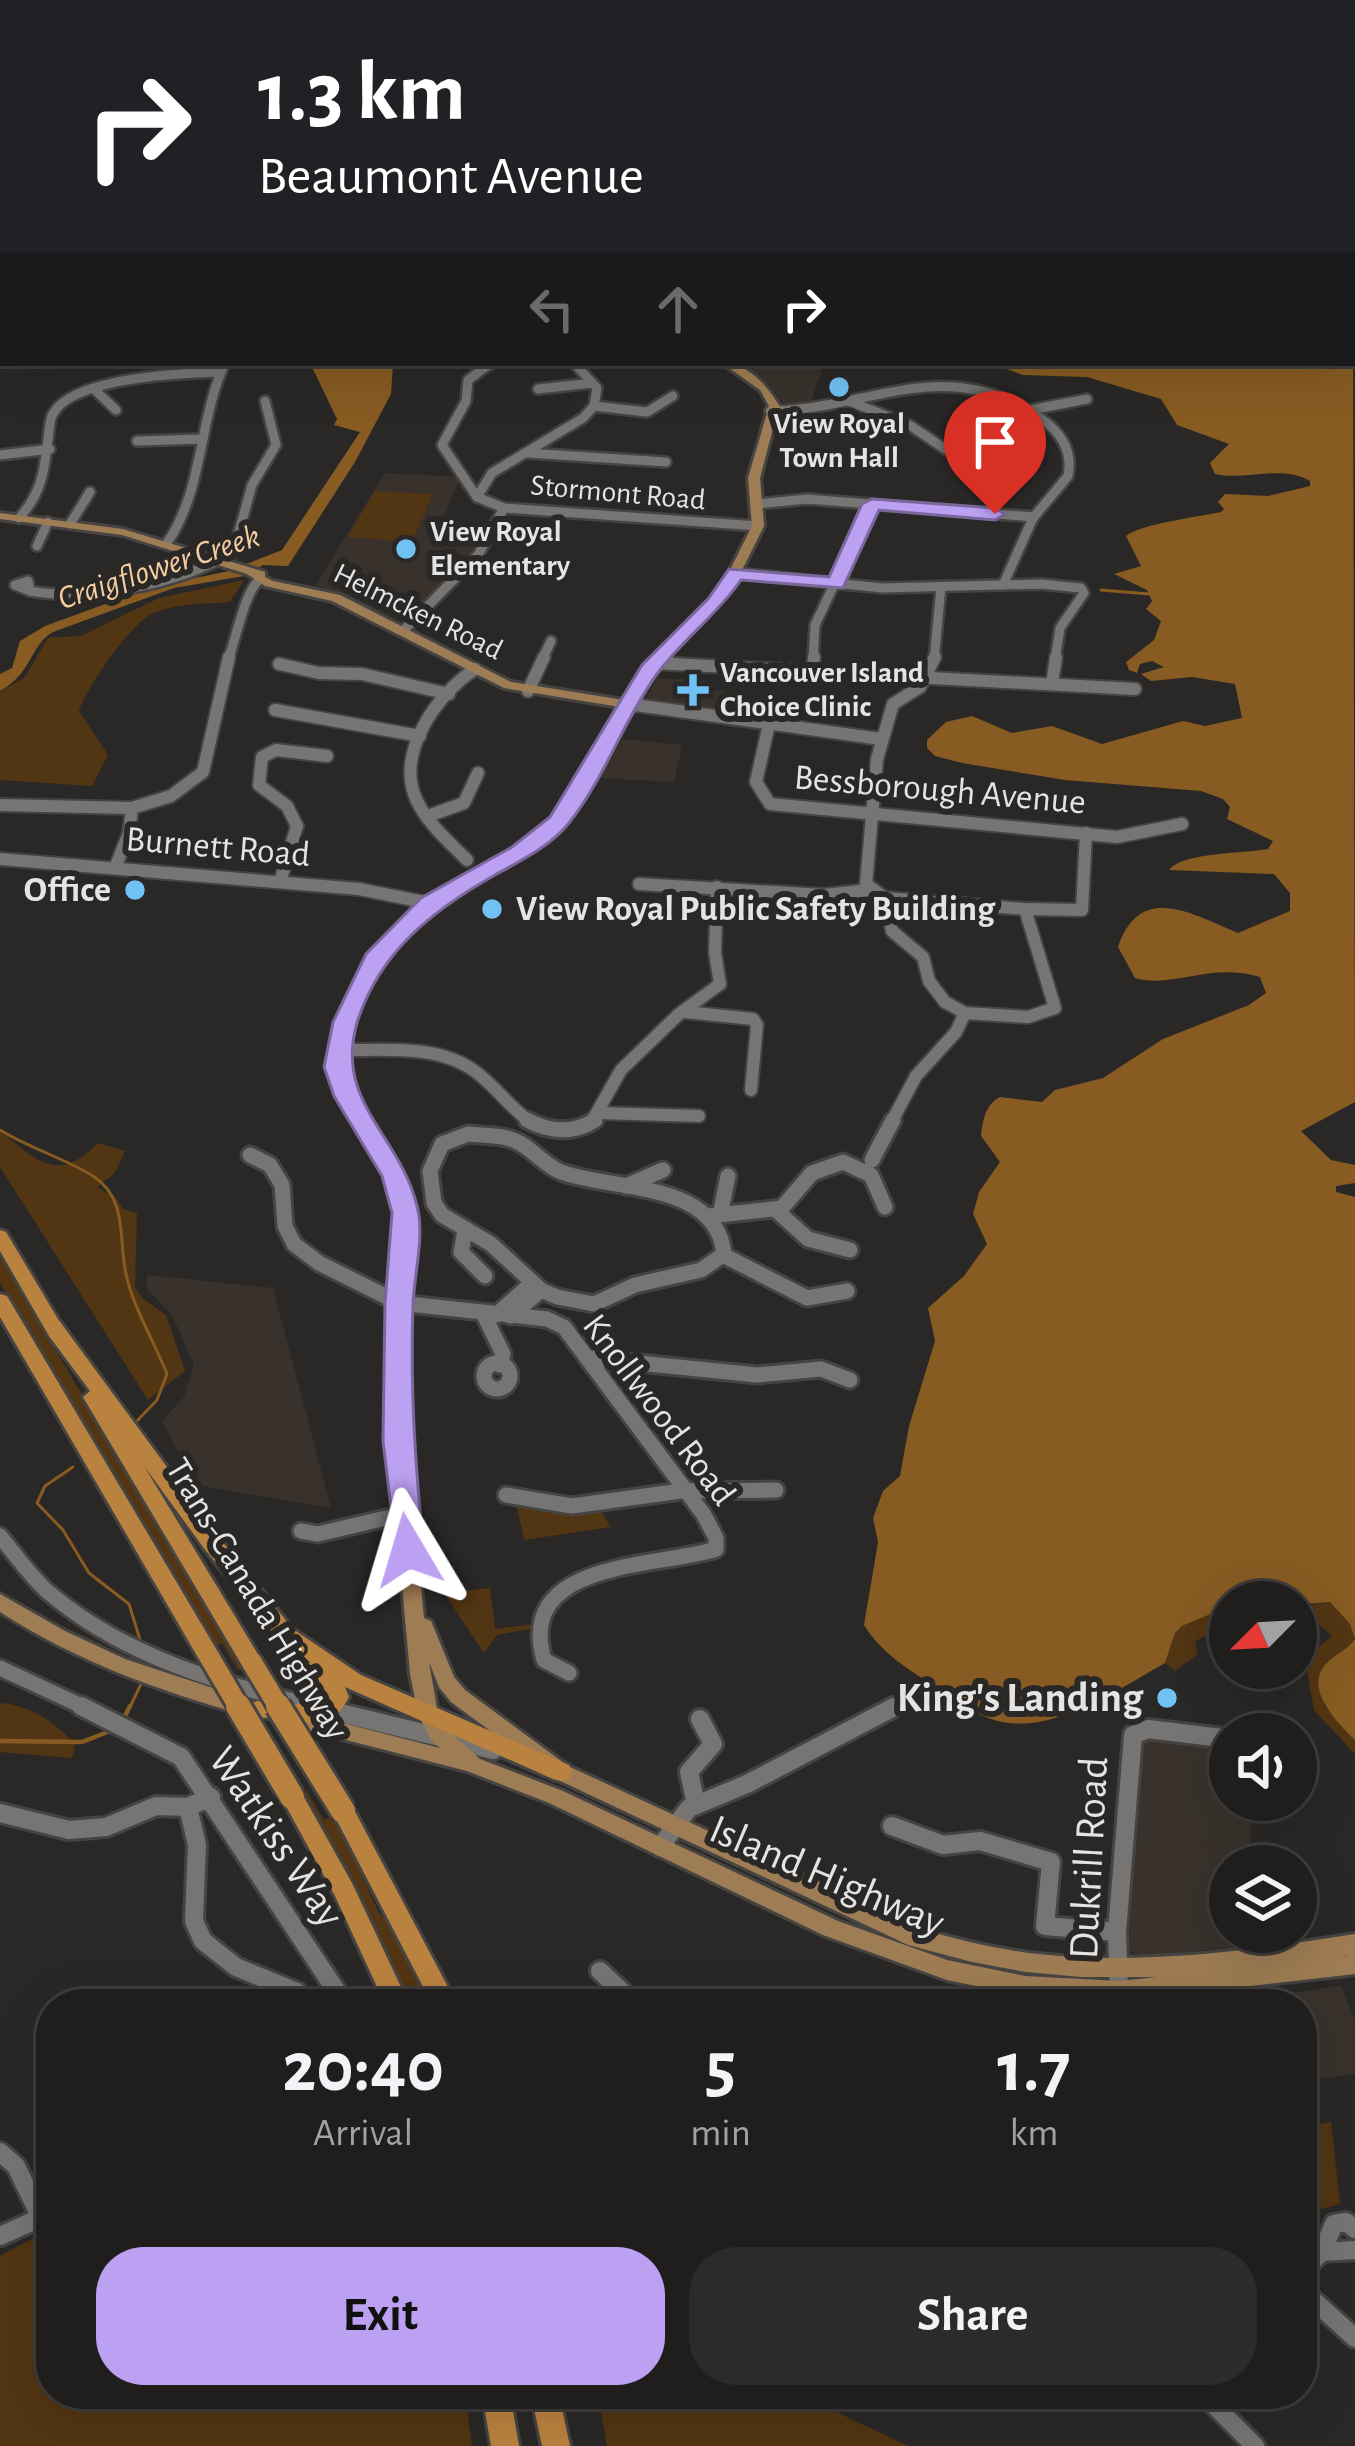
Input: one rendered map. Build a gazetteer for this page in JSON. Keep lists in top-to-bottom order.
{
  "streets": {
    "highway": ["Trans-Canada Highway"],
    "main road": ["Helmcken Road", "Island Highway"],
    "street": [
      "Stormont Road",
      "Bessborough Avenue",
      "Burnett Road",
      "Knollwood Road",
      "Watkiss Way",
      "Dukrill Road"
    ]
  },
  "crossings": [
    ["Helmcken Road", "Bessborough Avenue"],
    ["Knollwood Road", "Island Highway"],
    ["Dukrill Road", "Island Highway"]
  ],
  "water": ["Craigflower Creek"],
  "places": {
    "other": [
      "View Royal Town Hall",
      "View Royal Elementary",
      "Office",
      "View Royal Public Safety Building",
      "King's Landing"
    ],
    "health": ["Vancouver Island Choice Clinic"]
  },
  "north": "bottom left",
  "page": {
    "turn": ["1.3 km", "Beaumont Avenue"],
    "eta": [
      "20:40",
      "Arrival",
      "5",
      "min",
      "1.7",
      "km"
    ],
    "buttons": ["Exit", "Share"]
  }
}
